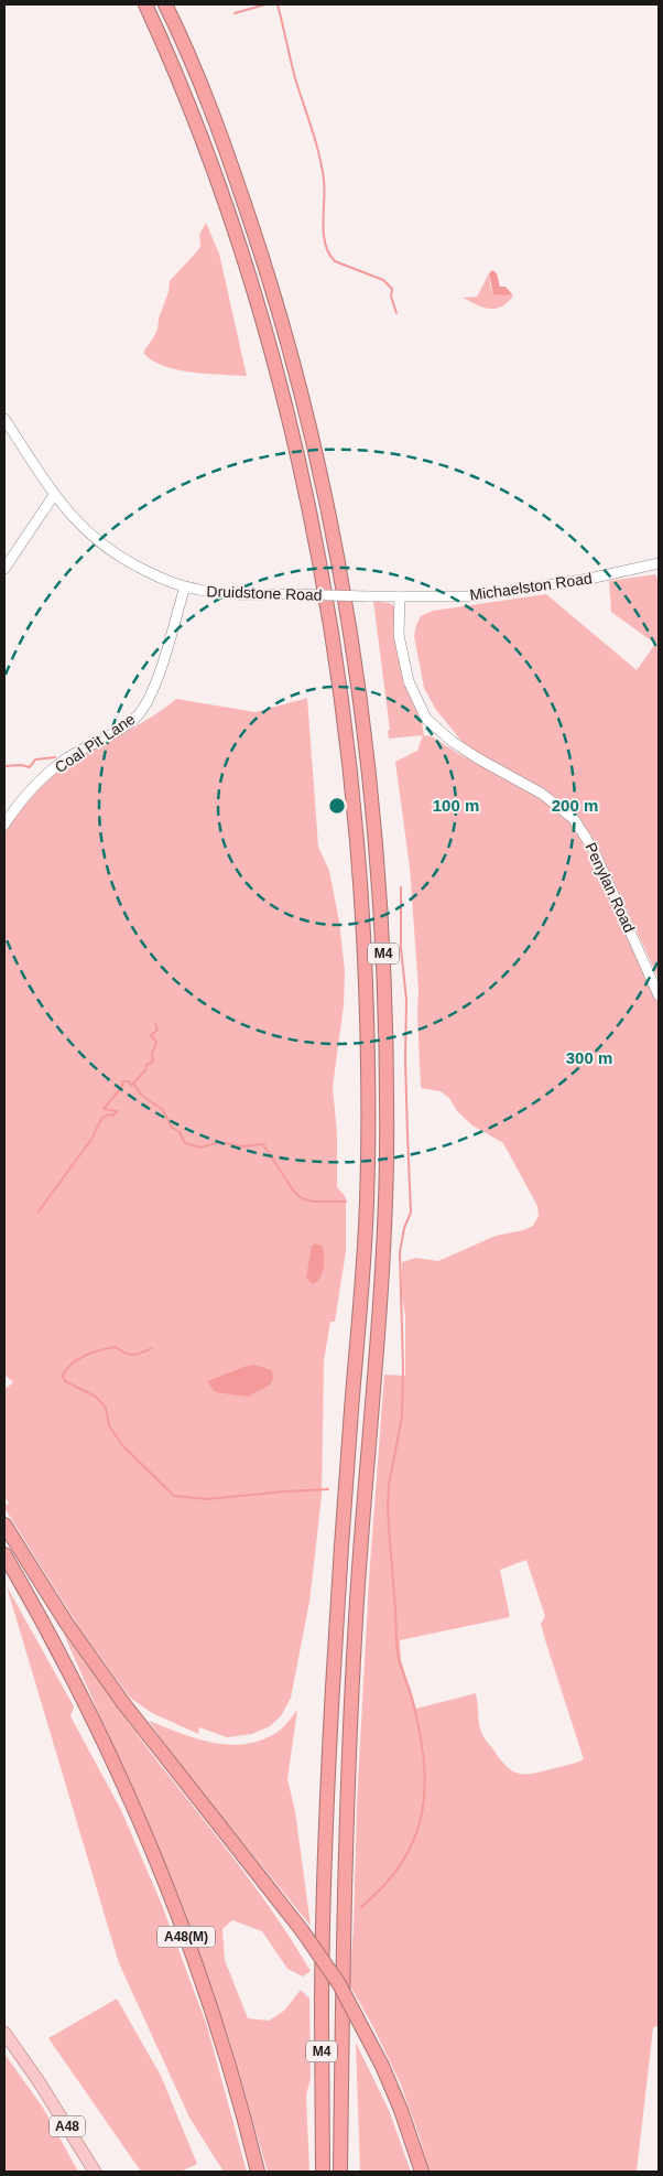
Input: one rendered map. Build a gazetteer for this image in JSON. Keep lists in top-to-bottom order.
{
  "streets": {
    "highway": ["M4", "A48(M)"],
    "main road": ["A48"],
    "street": [
      "Michaelston Road",
      "Druidstone Road",
      "Coal Pit Lane",
      "Penylan Road"
    ]
  },
  "crossings": [
    ["Michaelston Road", "Druidstone Road"],
    ["Michaelston Road", "Penylan Road"],
    ["Druidstone Road", "Coal Pit Lane"],
    ["Druidstone Road", "Penylan Road"]
  ],
  "rings": ["100 m", "200 m", "300 m"]
}
